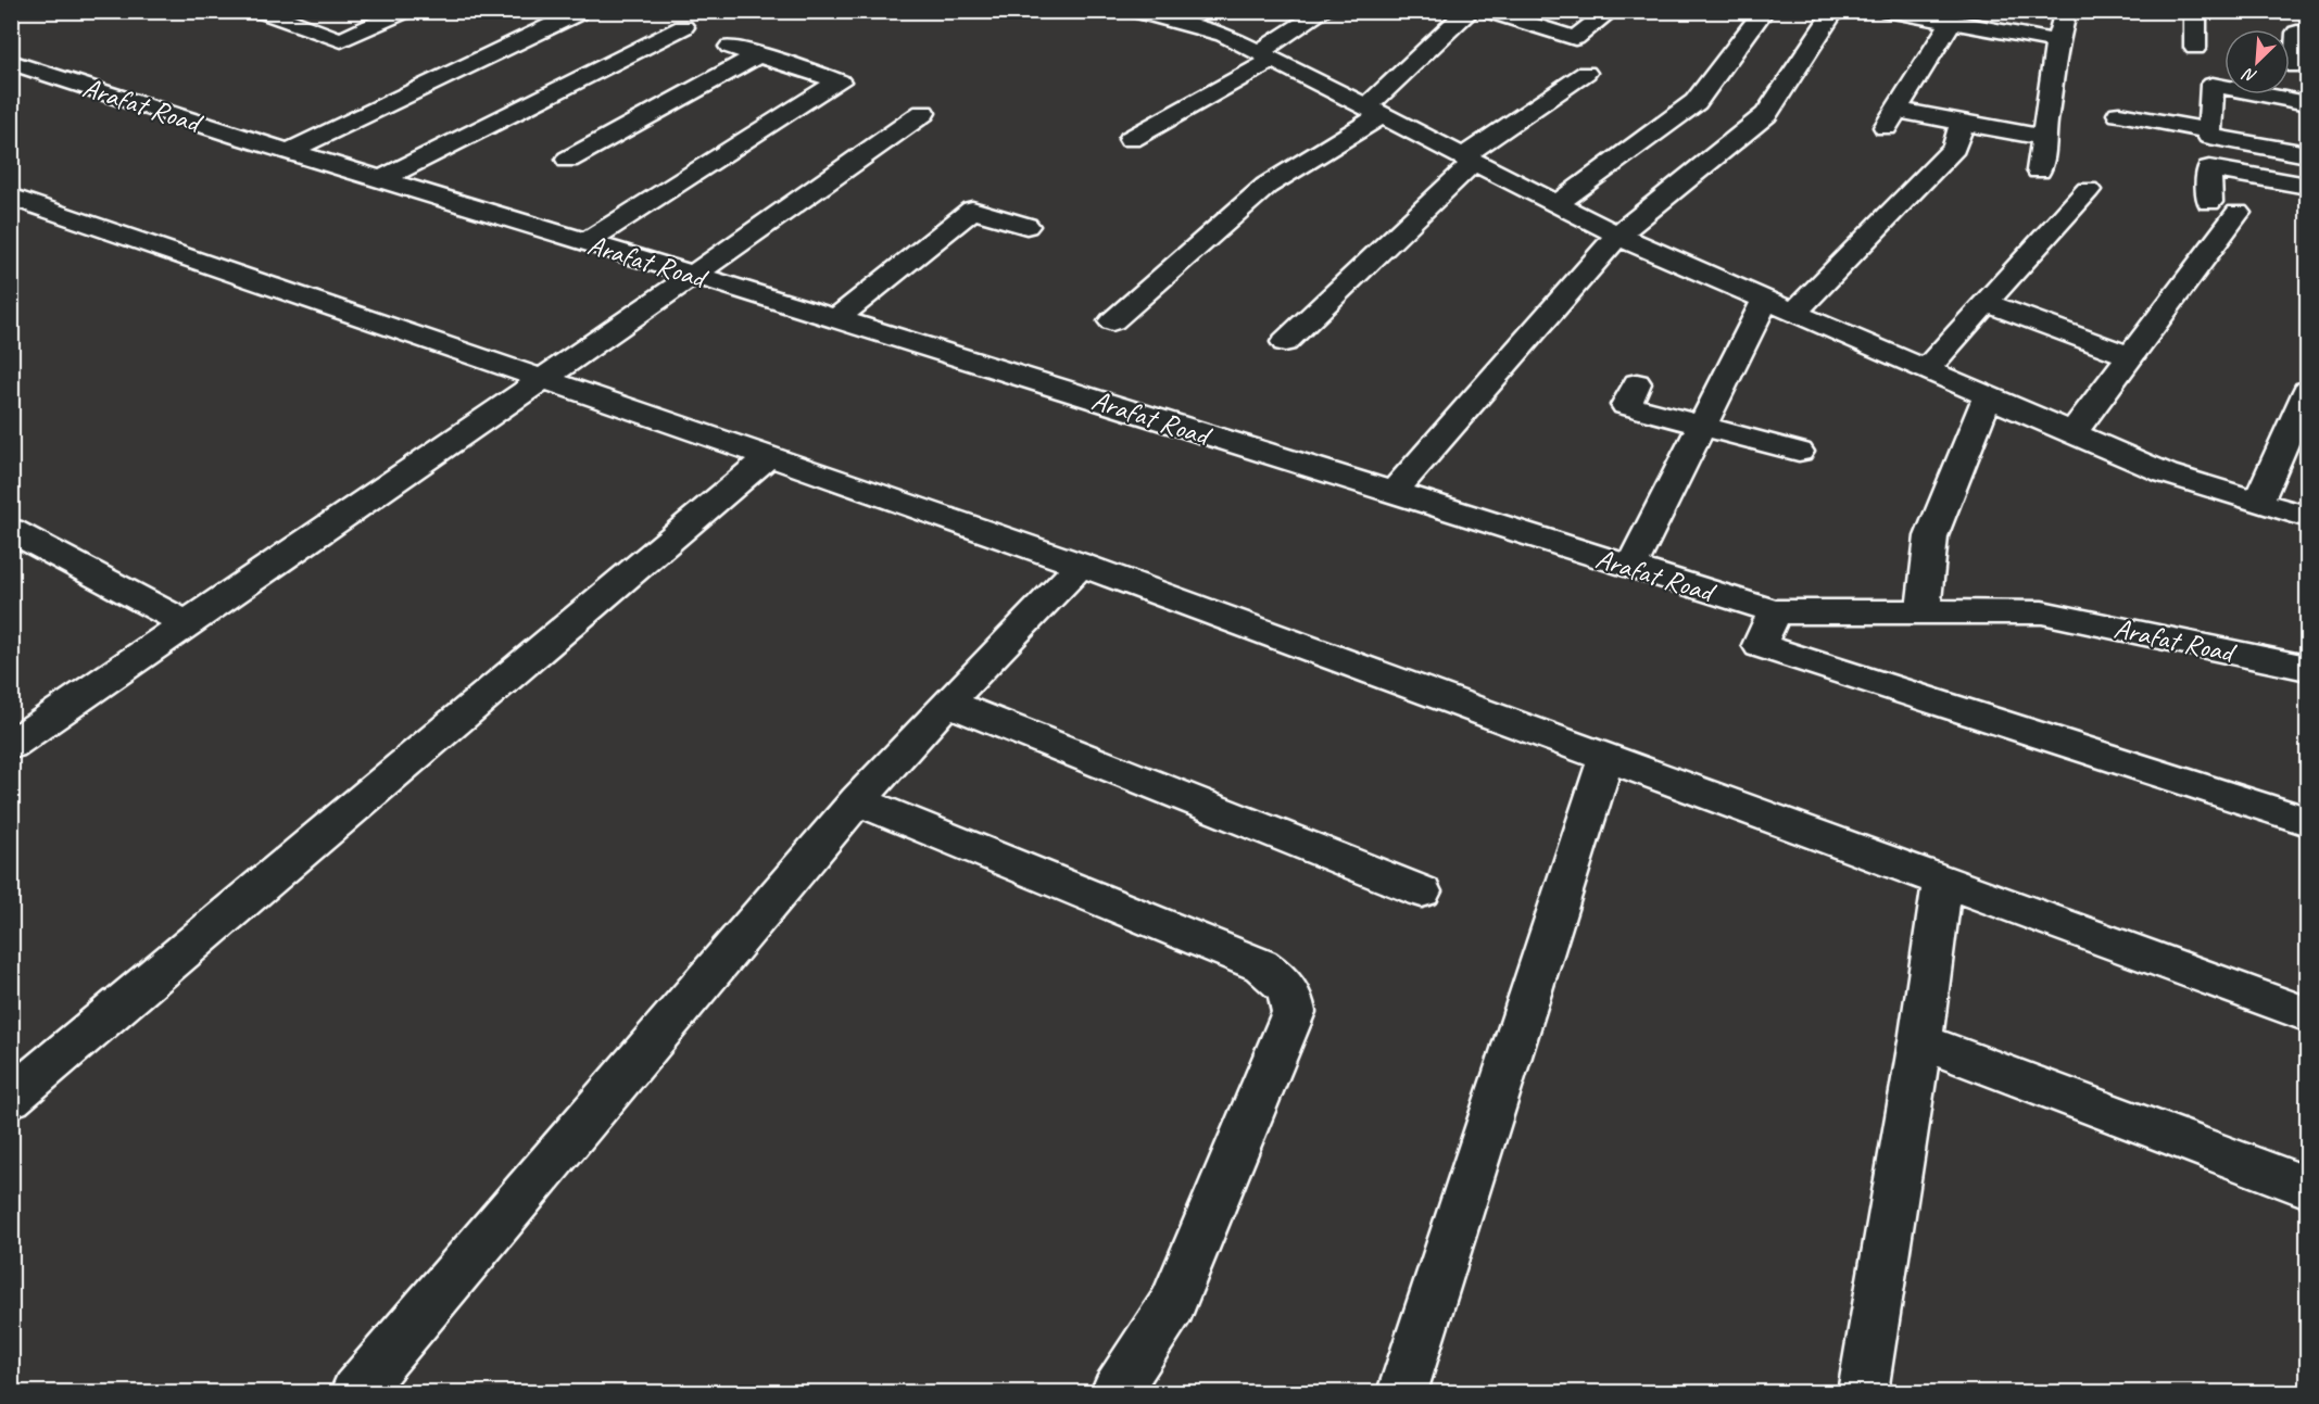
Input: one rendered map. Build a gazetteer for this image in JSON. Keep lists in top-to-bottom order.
{
  "streets": {
    "street": ["Arafat Road"]
  },
  "north": "bottom left"
}
